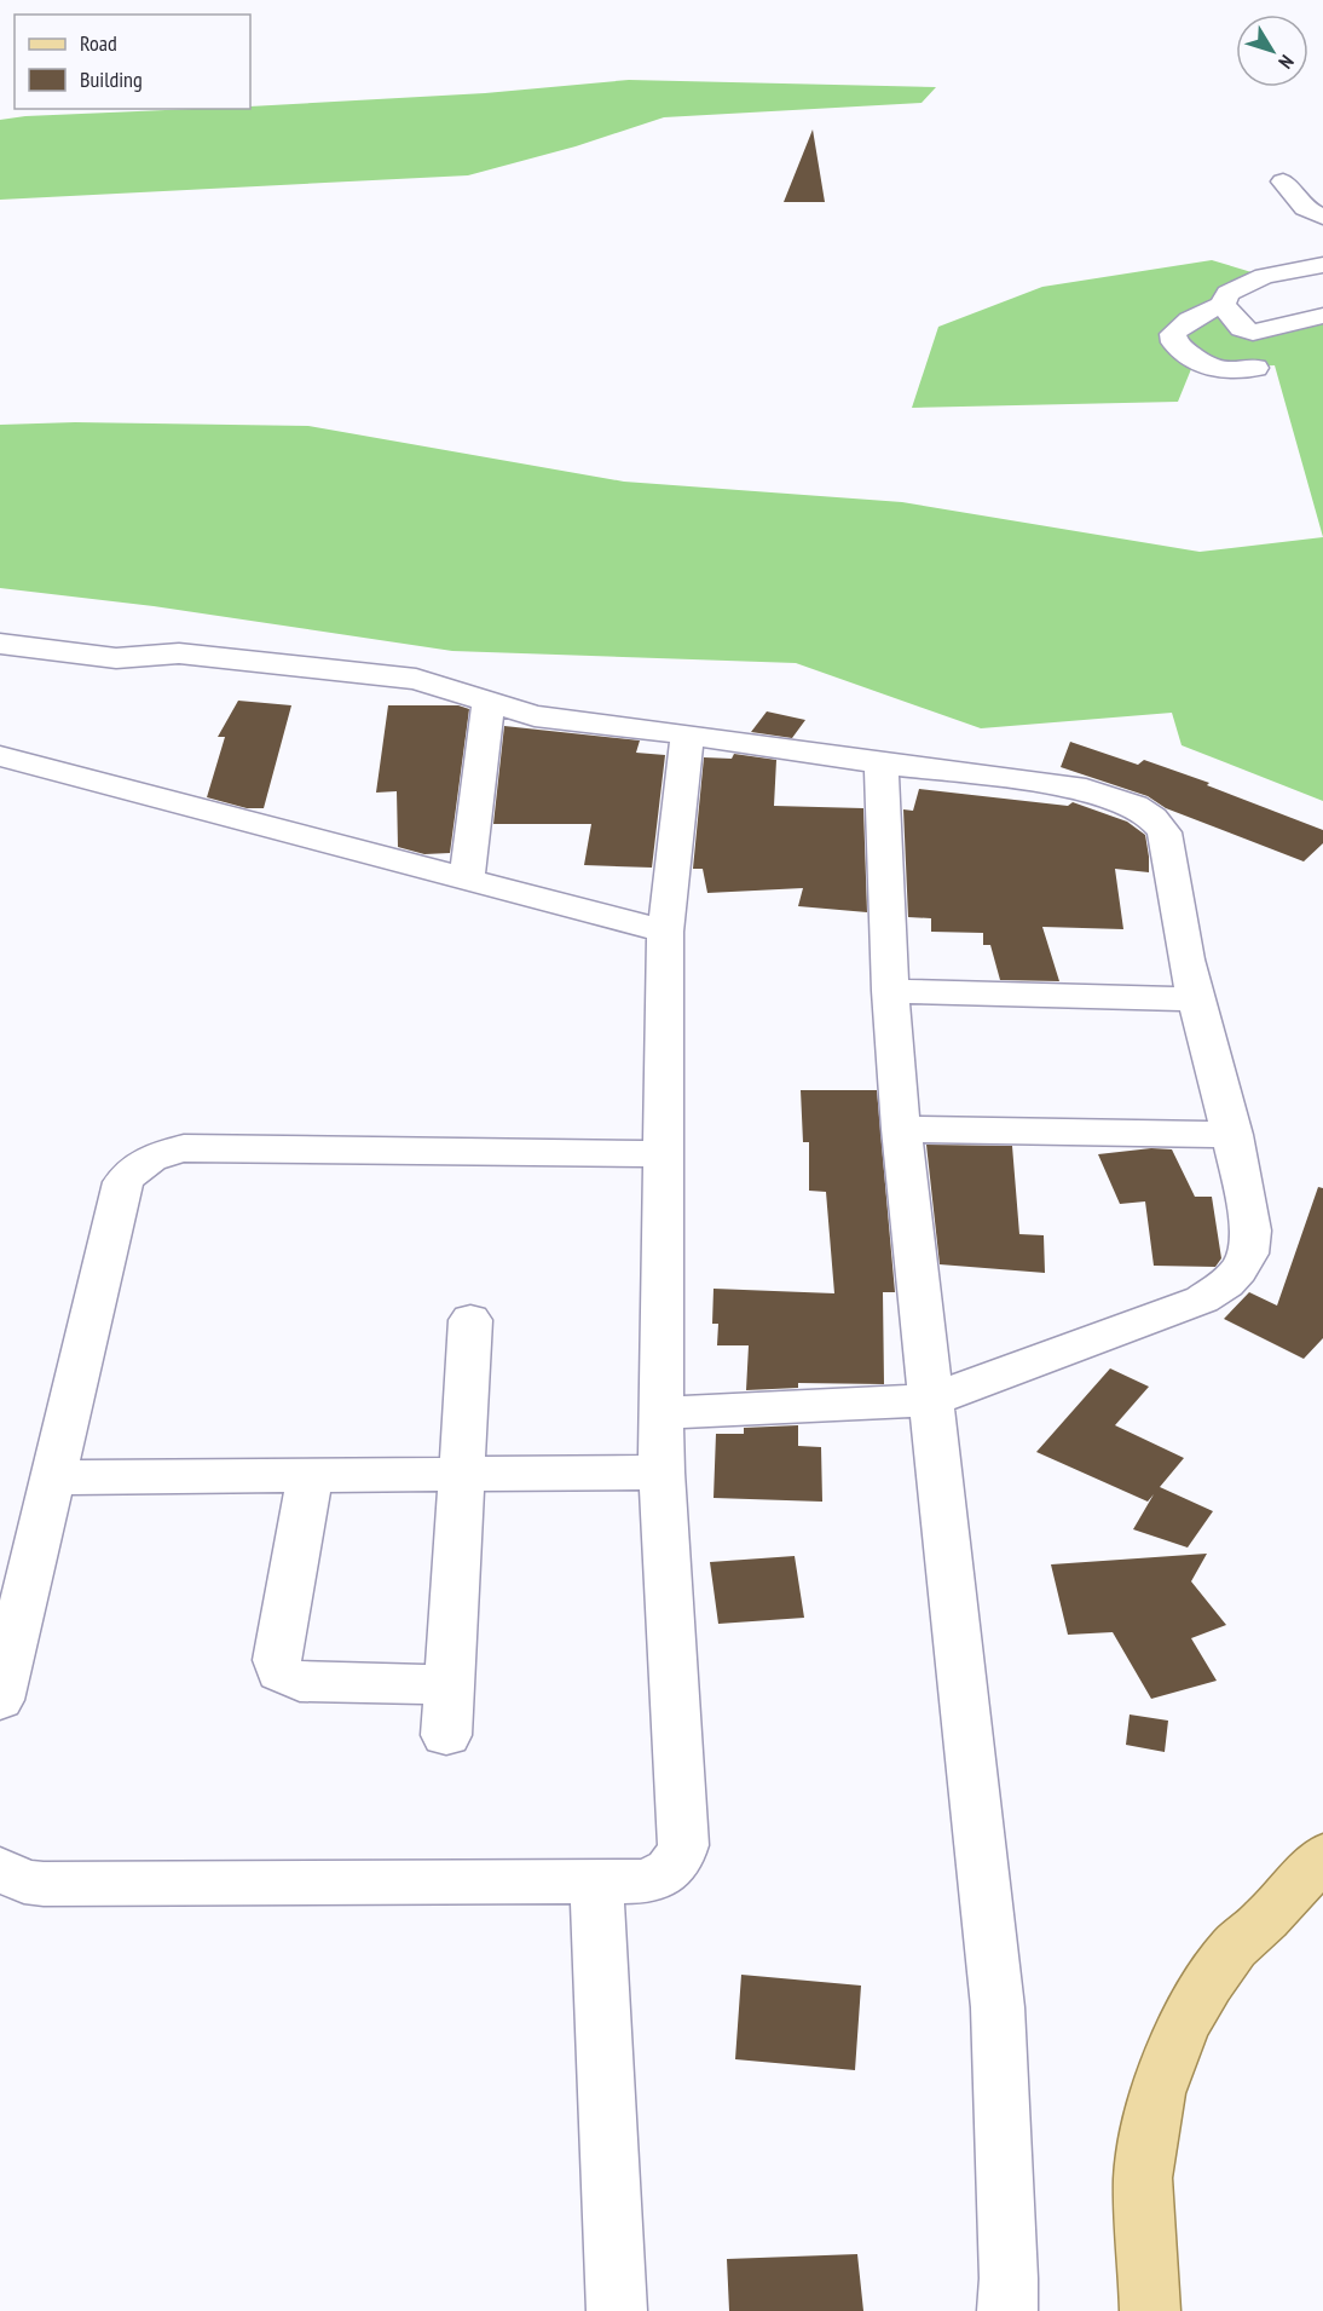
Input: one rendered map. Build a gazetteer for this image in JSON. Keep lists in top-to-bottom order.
{
  "legend": ["Road", "Building"],
  "north": "bottom right"
}
